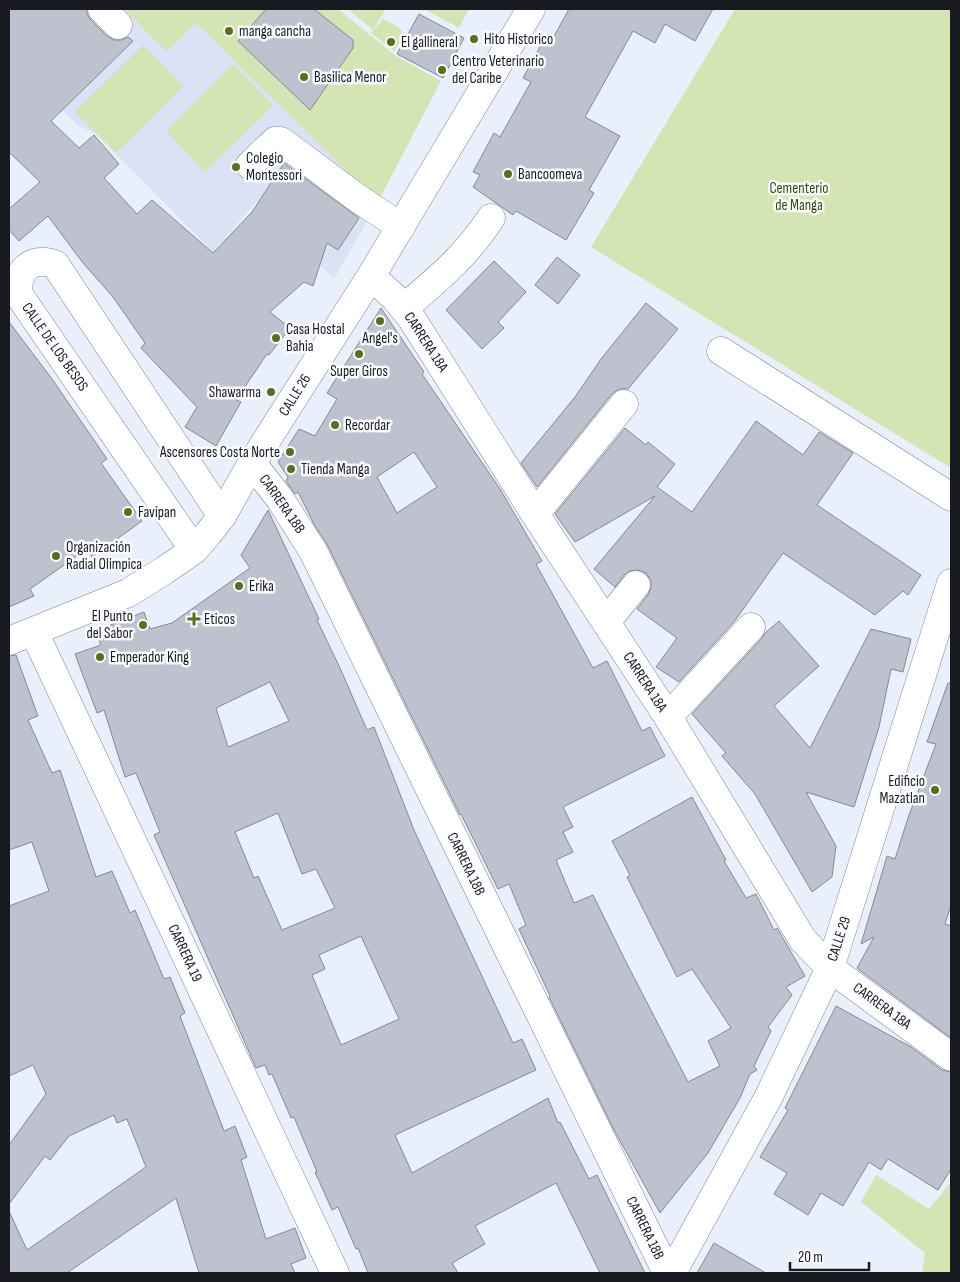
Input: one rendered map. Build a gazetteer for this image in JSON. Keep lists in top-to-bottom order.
{
  "streets": {
    "street": [
      "CARRERA 18A",
      "CALLE DE LOS BESOS",
      "CALLE 26",
      "CARRERA 18B",
      "CALLE 29",
      "CARRERA 19"
    ]
  },
  "crossings": [
    ["CARRERA 18A", "CALLE 26"],
    ["CARRERA 18A", "CALLE 29"],
    ["CALLE DE LOS BESOS", "CALLE 26"],
    ["CALLE 26", "CARRERA 18B"],
    ["CALLE 26", "CARRERA 19"]
  ],
  "parks": ["Cementerio de Manga"],
  "places": {
    "other": [
      "manga cancha",
      "Hito Historico",
      "El gallineral",
      "Centro Veterinario del Caribe",
      "Basilica Menor",
      "Colegio Montessori",
      "Bancoomeva",
      "Angel's",
      "Casa Hostal Bahia",
      "Super Giros",
      "Shawarma",
      "Recordar",
      "Ascensores Costa Norte",
      "Tienda Manga",
      "Favipan",
      "Organización Radial Olimpica",
      "Erika",
      "El Punto del Sabor",
      "Emperador King",
      "Edificio Mazatlan"
    ],
    "health": ["Eticos"]
  },
  "scale_bar": "20 m"
}
